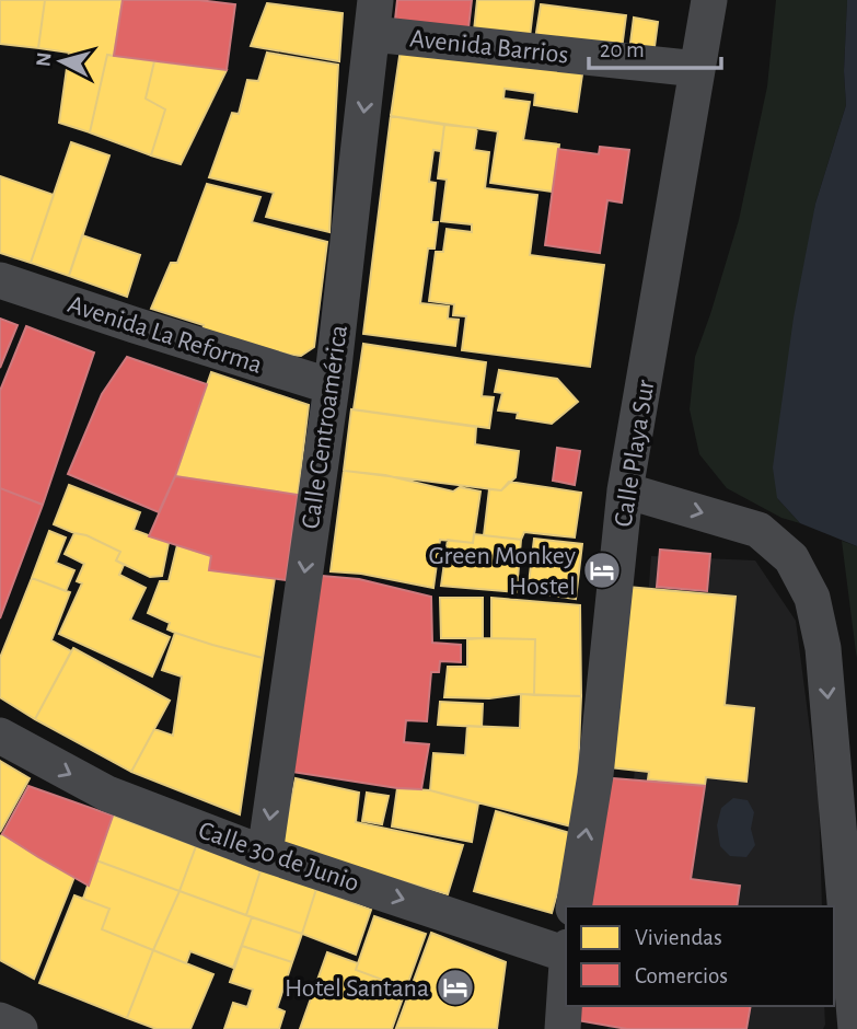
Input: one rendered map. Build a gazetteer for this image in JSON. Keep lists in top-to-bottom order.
{
  "streets": {
    "street": [
      "Avenida Barrios",
      "Avenida La Reforma",
      "Calle Centroamérica",
      "Calle Playa Sur",
      "Calle 30 de Junio"
    ]
  },
  "crossings": [
    ["Avenida Barrios", "Calle Centroamérica"],
    ["Avenida Barrios", "Calle Playa Sur"],
    ["Avenida La Reforma", "Calle Centroamérica"],
    ["Calle Centroamérica", "Calle 30 de Junio"]
  ],
  "one_way": ["Calle Centroamérica", "Calle Playa Sur", "Calle 30 de Junio"],
  "places": {
    "hotel": ["Green Monkey Hostel", "Hotel Santana"]
  },
  "legend": ["Viviendas", "Comercios"],
  "scale_bar": "20 m",
  "north": "left"
}
